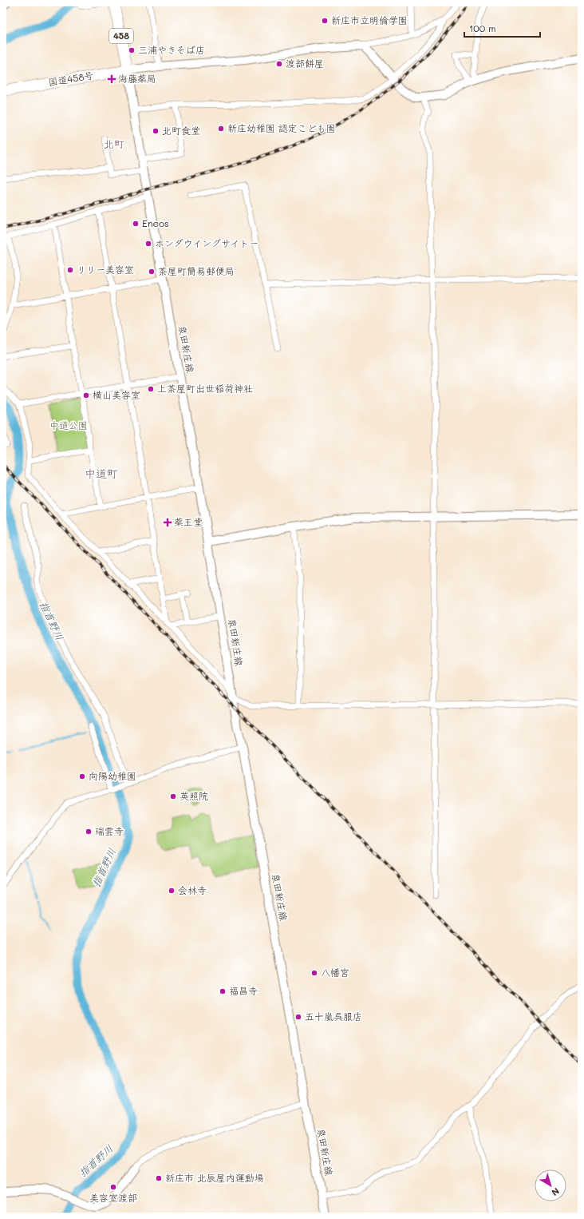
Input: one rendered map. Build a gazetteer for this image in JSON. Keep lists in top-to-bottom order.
{
  "streets": {
    "highway": ["458", "国道458号"],
    "main road": ["泉田新庄線"]
  },
  "crossings": [
    ["458", "国道458号"],
    ["458", "泉田新庄線"],
    ["国道458号", "泉田新庄線"]
  ],
  "districts": ["北町", "中道町"],
  "water": ["指首野川"],
  "parks": ["中道公園"],
  "places": {
    "other": [
      "新庄市立明倫学園",
      "三浦やきそば店",
      "渡部餅屋",
      "新庄幼稚園 認定こども園",
      "北町食堂",
      "Eneos",
      "ホンダウイングサイトー",
      "リリー美容室",
      "茶屋町簡易郵便局",
      "上茶屋町出世稲荷神社",
      "横山美容室",
      "向陽幼稚園",
      "英照院",
      "瑞雲寺",
      "会林寺",
      "八幡宮",
      "福昌寺",
      "五十嵐呉服店",
      "新庄市 北辰屋内運動場",
      "美容室渡部"
    ],
    "health": ["海藤薬局", "薬王堂"]
  },
  "scale_bar": "100 m",
  "north": "bottom right"
}
